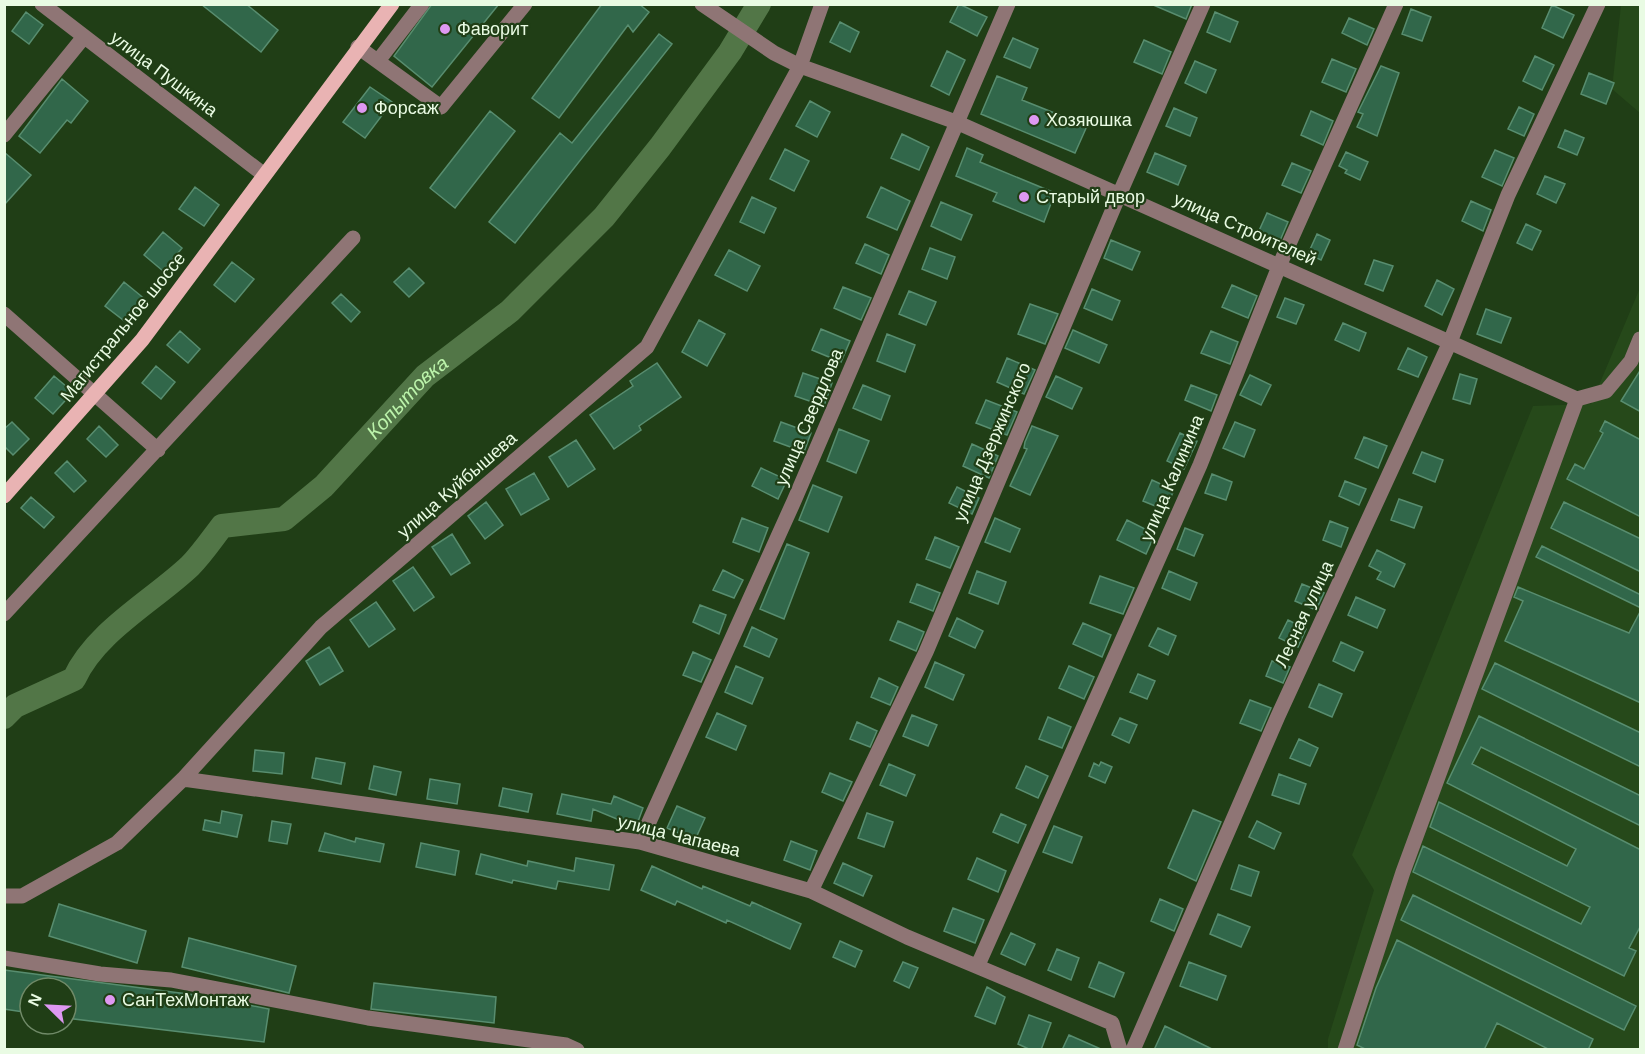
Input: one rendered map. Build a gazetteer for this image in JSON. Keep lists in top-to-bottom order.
{
  "streets": {
    "main road": ["Магистральное шоссе"],
    "street": [
      "улица Пушкина",
      "улица Строителей",
      "улица Свердлова",
      "улица Дзержинского",
      "улица Калинина",
      "улица Куйбышева",
      "Лесная улица",
      "улица Чапаева"
    ]
  },
  "crossings": [
    ["улица Пушкина", "Магистральное шоссе"],
    ["улица Строителей", "улица Свердлова"],
    ["улица Строителей", "улица Дзержинского"],
    ["улица Строителей", "улица Калинина"],
    ["улица Строителей", "улица Куйбышева"],
    ["улица Строителей", "Лесная улица"],
    ["улица Свердлова", "улица Чапаева"],
    ["улица Дзержинского", "улица Чапаева"],
    ["улица Калинина", "улица Чапаева"],
    ["улица Куйбышева", "улица Чапаева"]
  ],
  "water": ["Копытовка"],
  "places": [
    "Фаворит",
    "Форсаж",
    "Хозяюшка",
    "Старый двор",
    "СанТехМонтаж"
  ],
  "north": "top left"
}
